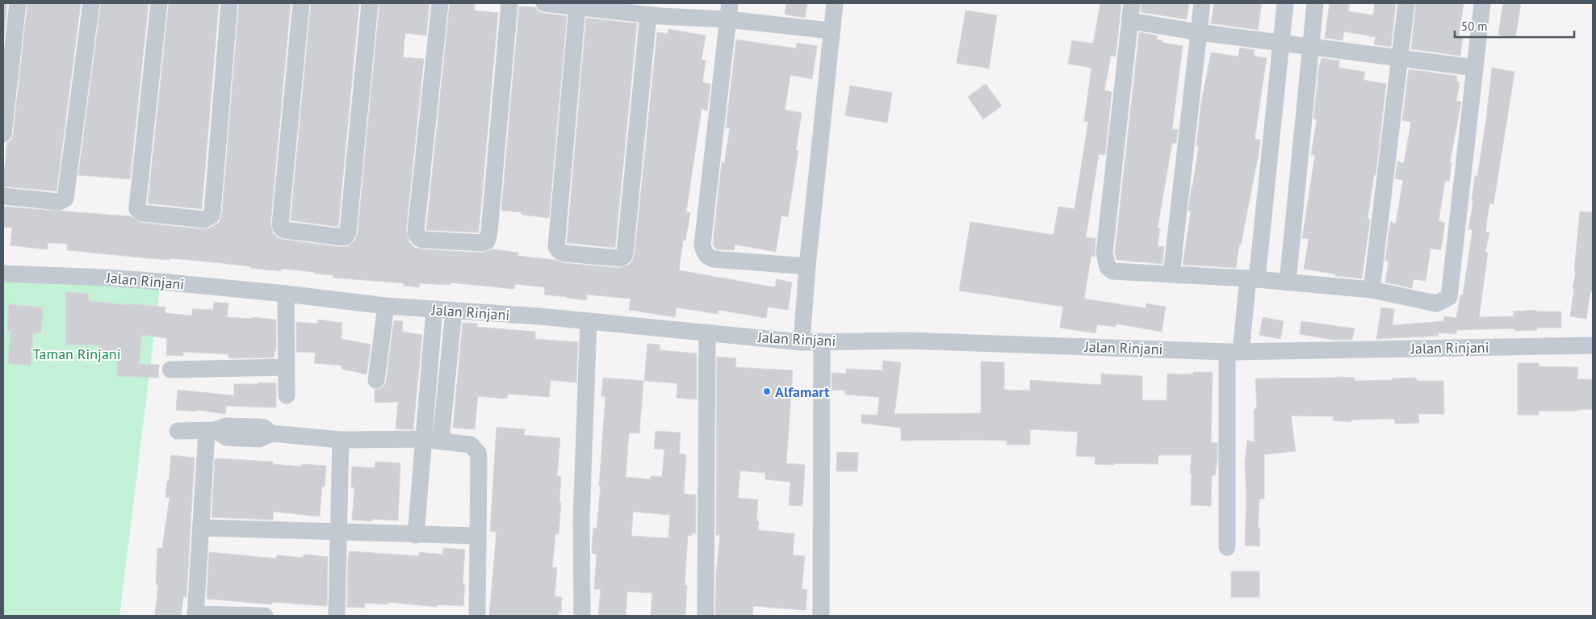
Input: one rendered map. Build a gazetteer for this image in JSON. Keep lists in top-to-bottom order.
{
  "streets": {
    "street": ["Jalan Rinjani"]
  },
  "parks": ["Taman Rinjani"],
  "places": ["Alfamart"],
  "scale_bar": "50 m"
}
